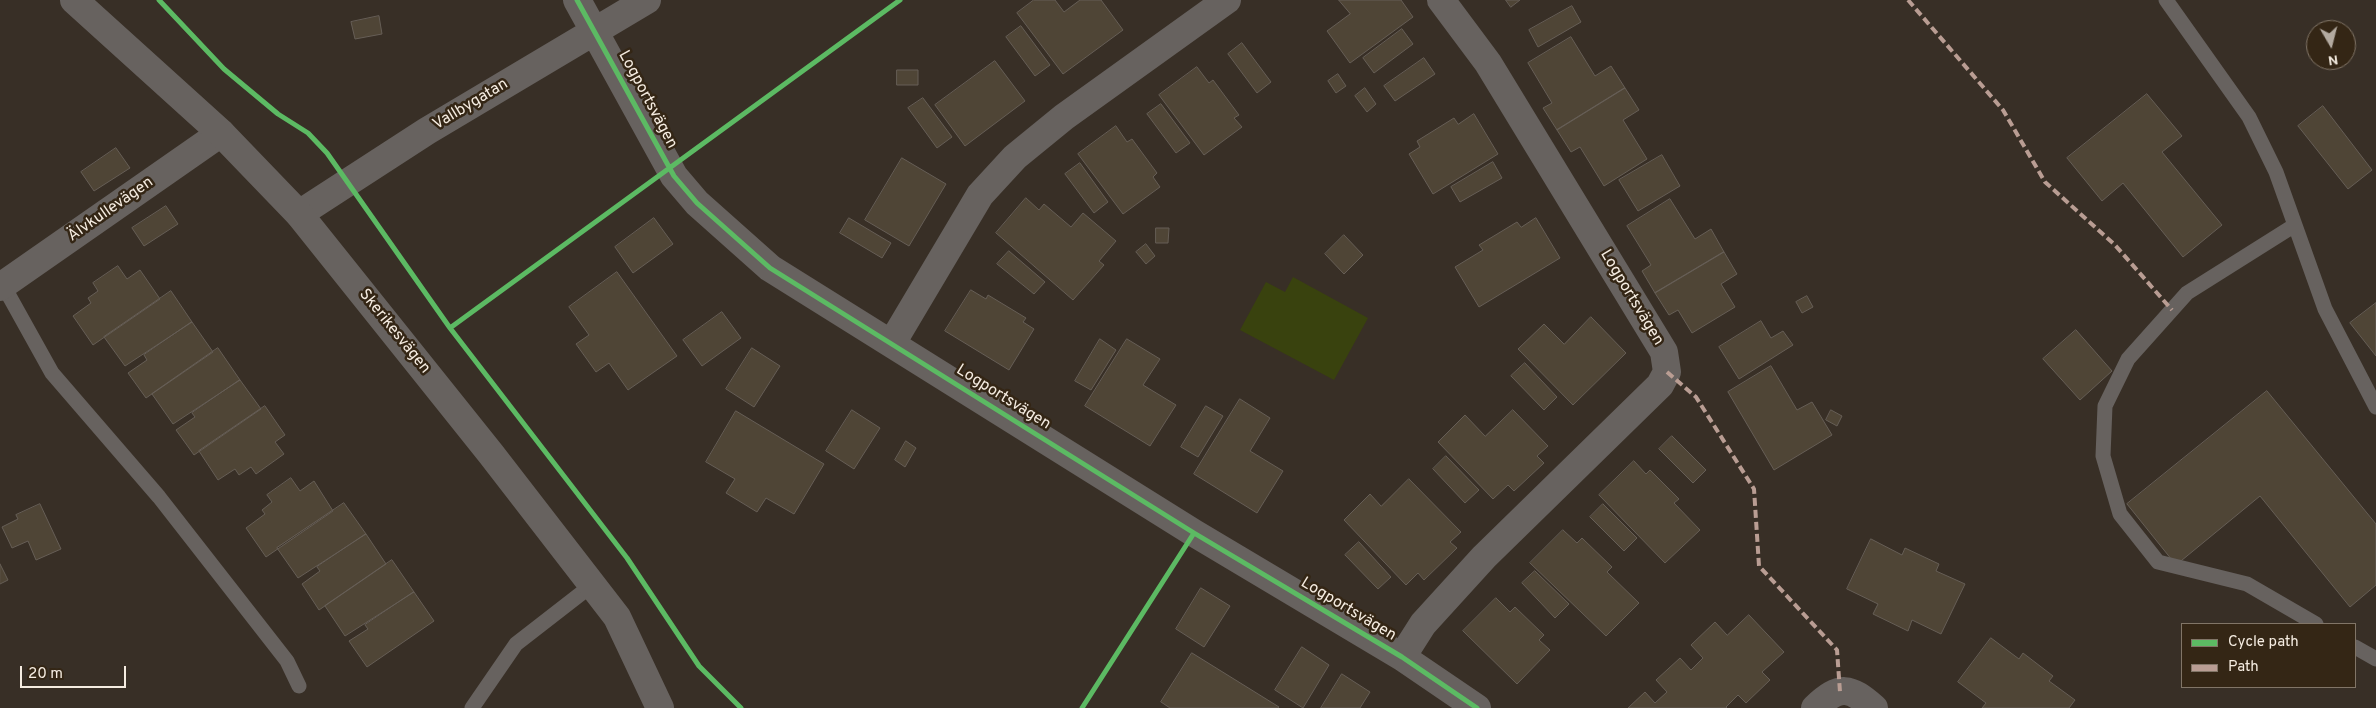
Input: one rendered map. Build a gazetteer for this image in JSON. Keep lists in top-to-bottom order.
{
  "streets": {
    "street": [
      "Logportsvägen",
      "Vallbygatan",
      "Älvkullevägen",
      "Skerikesvägen"
    ]
  },
  "crossings": [
    ["Logportsvägen", "Vallbygatan"],
    ["Vallbygatan", "Skerikesvägen"],
    ["Älvkullevägen", "Skerikesvägen"]
  ],
  "legend": ["Cycle path", "Path"],
  "scale_bar": "20 m",
  "north": "bottom"
}
